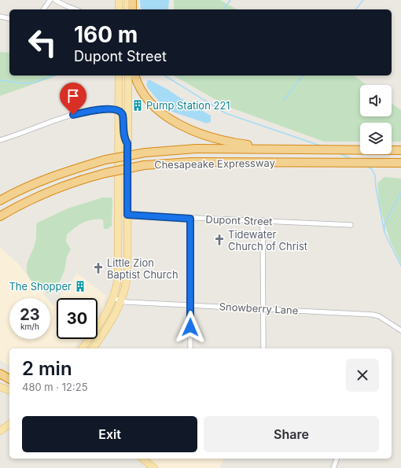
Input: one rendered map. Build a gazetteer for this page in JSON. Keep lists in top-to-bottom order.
{
  "streets": {
    "highway": ["Chesapeake Expressway"],
    "street": ["Dupont Street", "Snowberry Lane"]
  },
  "places": {
    "building": ["Pump Station 221", "The Shopper"],
    "church": ["Tidewater Church of Christ", "Little Zion Baptist Church"]
  },
  "page": {
    "turn": ["160 m", "Dupont Street"],
    "speed": "23 km/h",
    "limit": "30",
    "heading": ["2 min", "480 m · 12:25"],
    "buttons": ["Exit", "Share"]
  }
}
